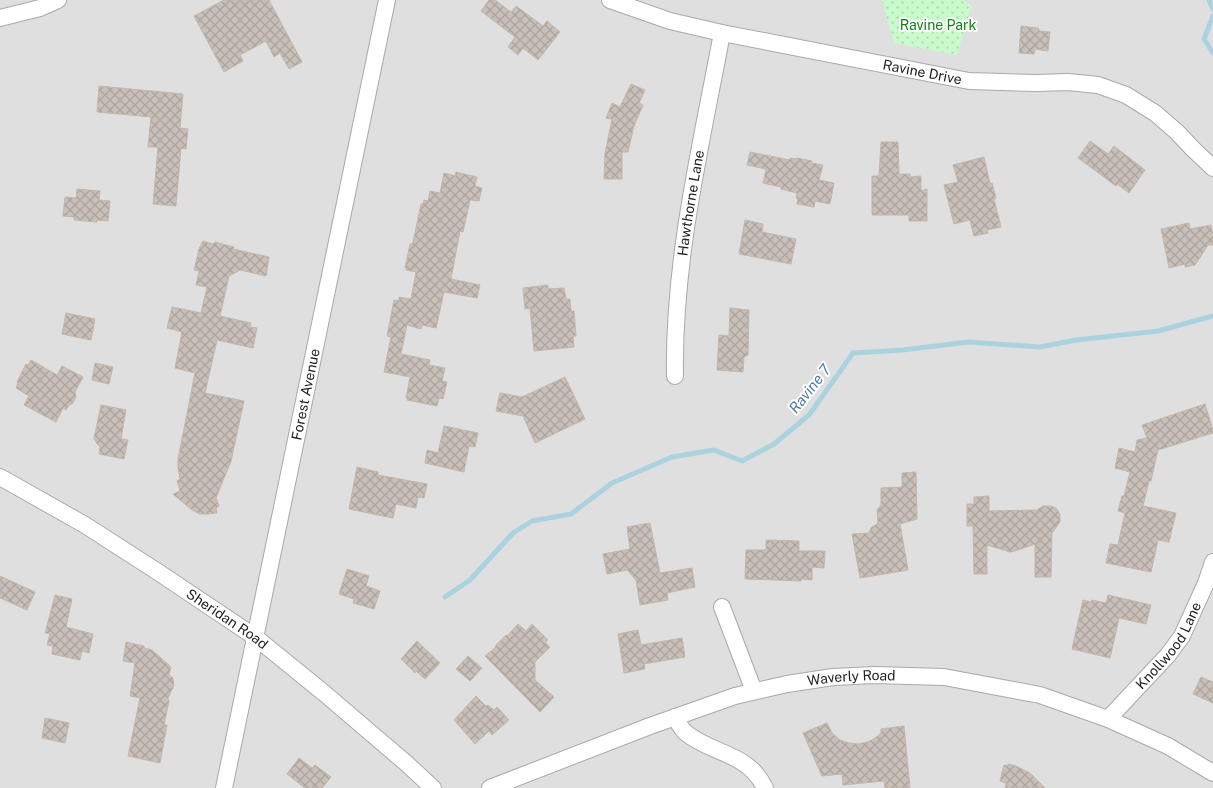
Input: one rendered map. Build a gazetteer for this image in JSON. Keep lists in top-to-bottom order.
{
  "streets": {
    "street": [
      "Ravine Drive",
      "Hawthorne Lane",
      "Forest Avenue",
      "Sheridan Road",
      "Knollwood Lane",
      "Waverly Road"
    ]
  },
  "crossings": [
    ["Ravine Drive", "Hawthorne Lane"],
    ["Forest Avenue", "Sheridan Road"],
    ["Knollwood Lane", "Waverly Road"]
  ],
  "water": ["Ravine 7"],
  "parks": ["Ravine Park"]
}
